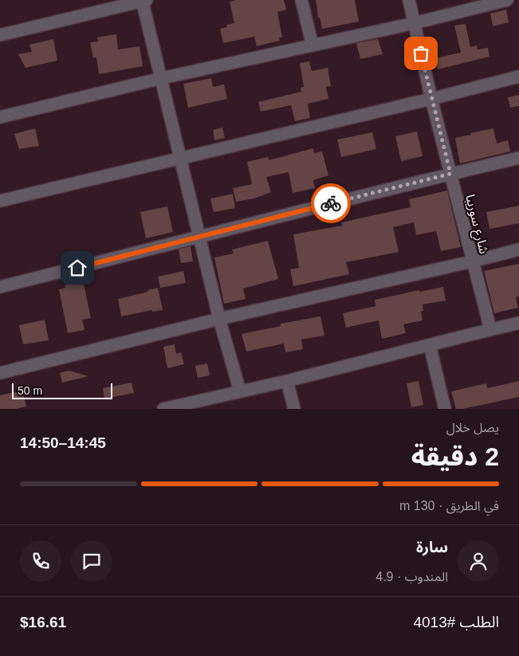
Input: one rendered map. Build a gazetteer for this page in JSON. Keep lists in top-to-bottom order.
{
  "streets": {
    "street": ["شارع سوريبا"]
  },
  "scale_bar": "50 m",
  "page": {
    "scale": "50 m",
    "heading": ["2 دقيقة", "يصل خلال", "14:45–14:50"],
    "panel": [
      "سارة",
      "المندوب · 4.9",
      "الطلب #4013",
      "$16.61"
    ],
    "bar": "في الطريق · 130 m"
  }
}
